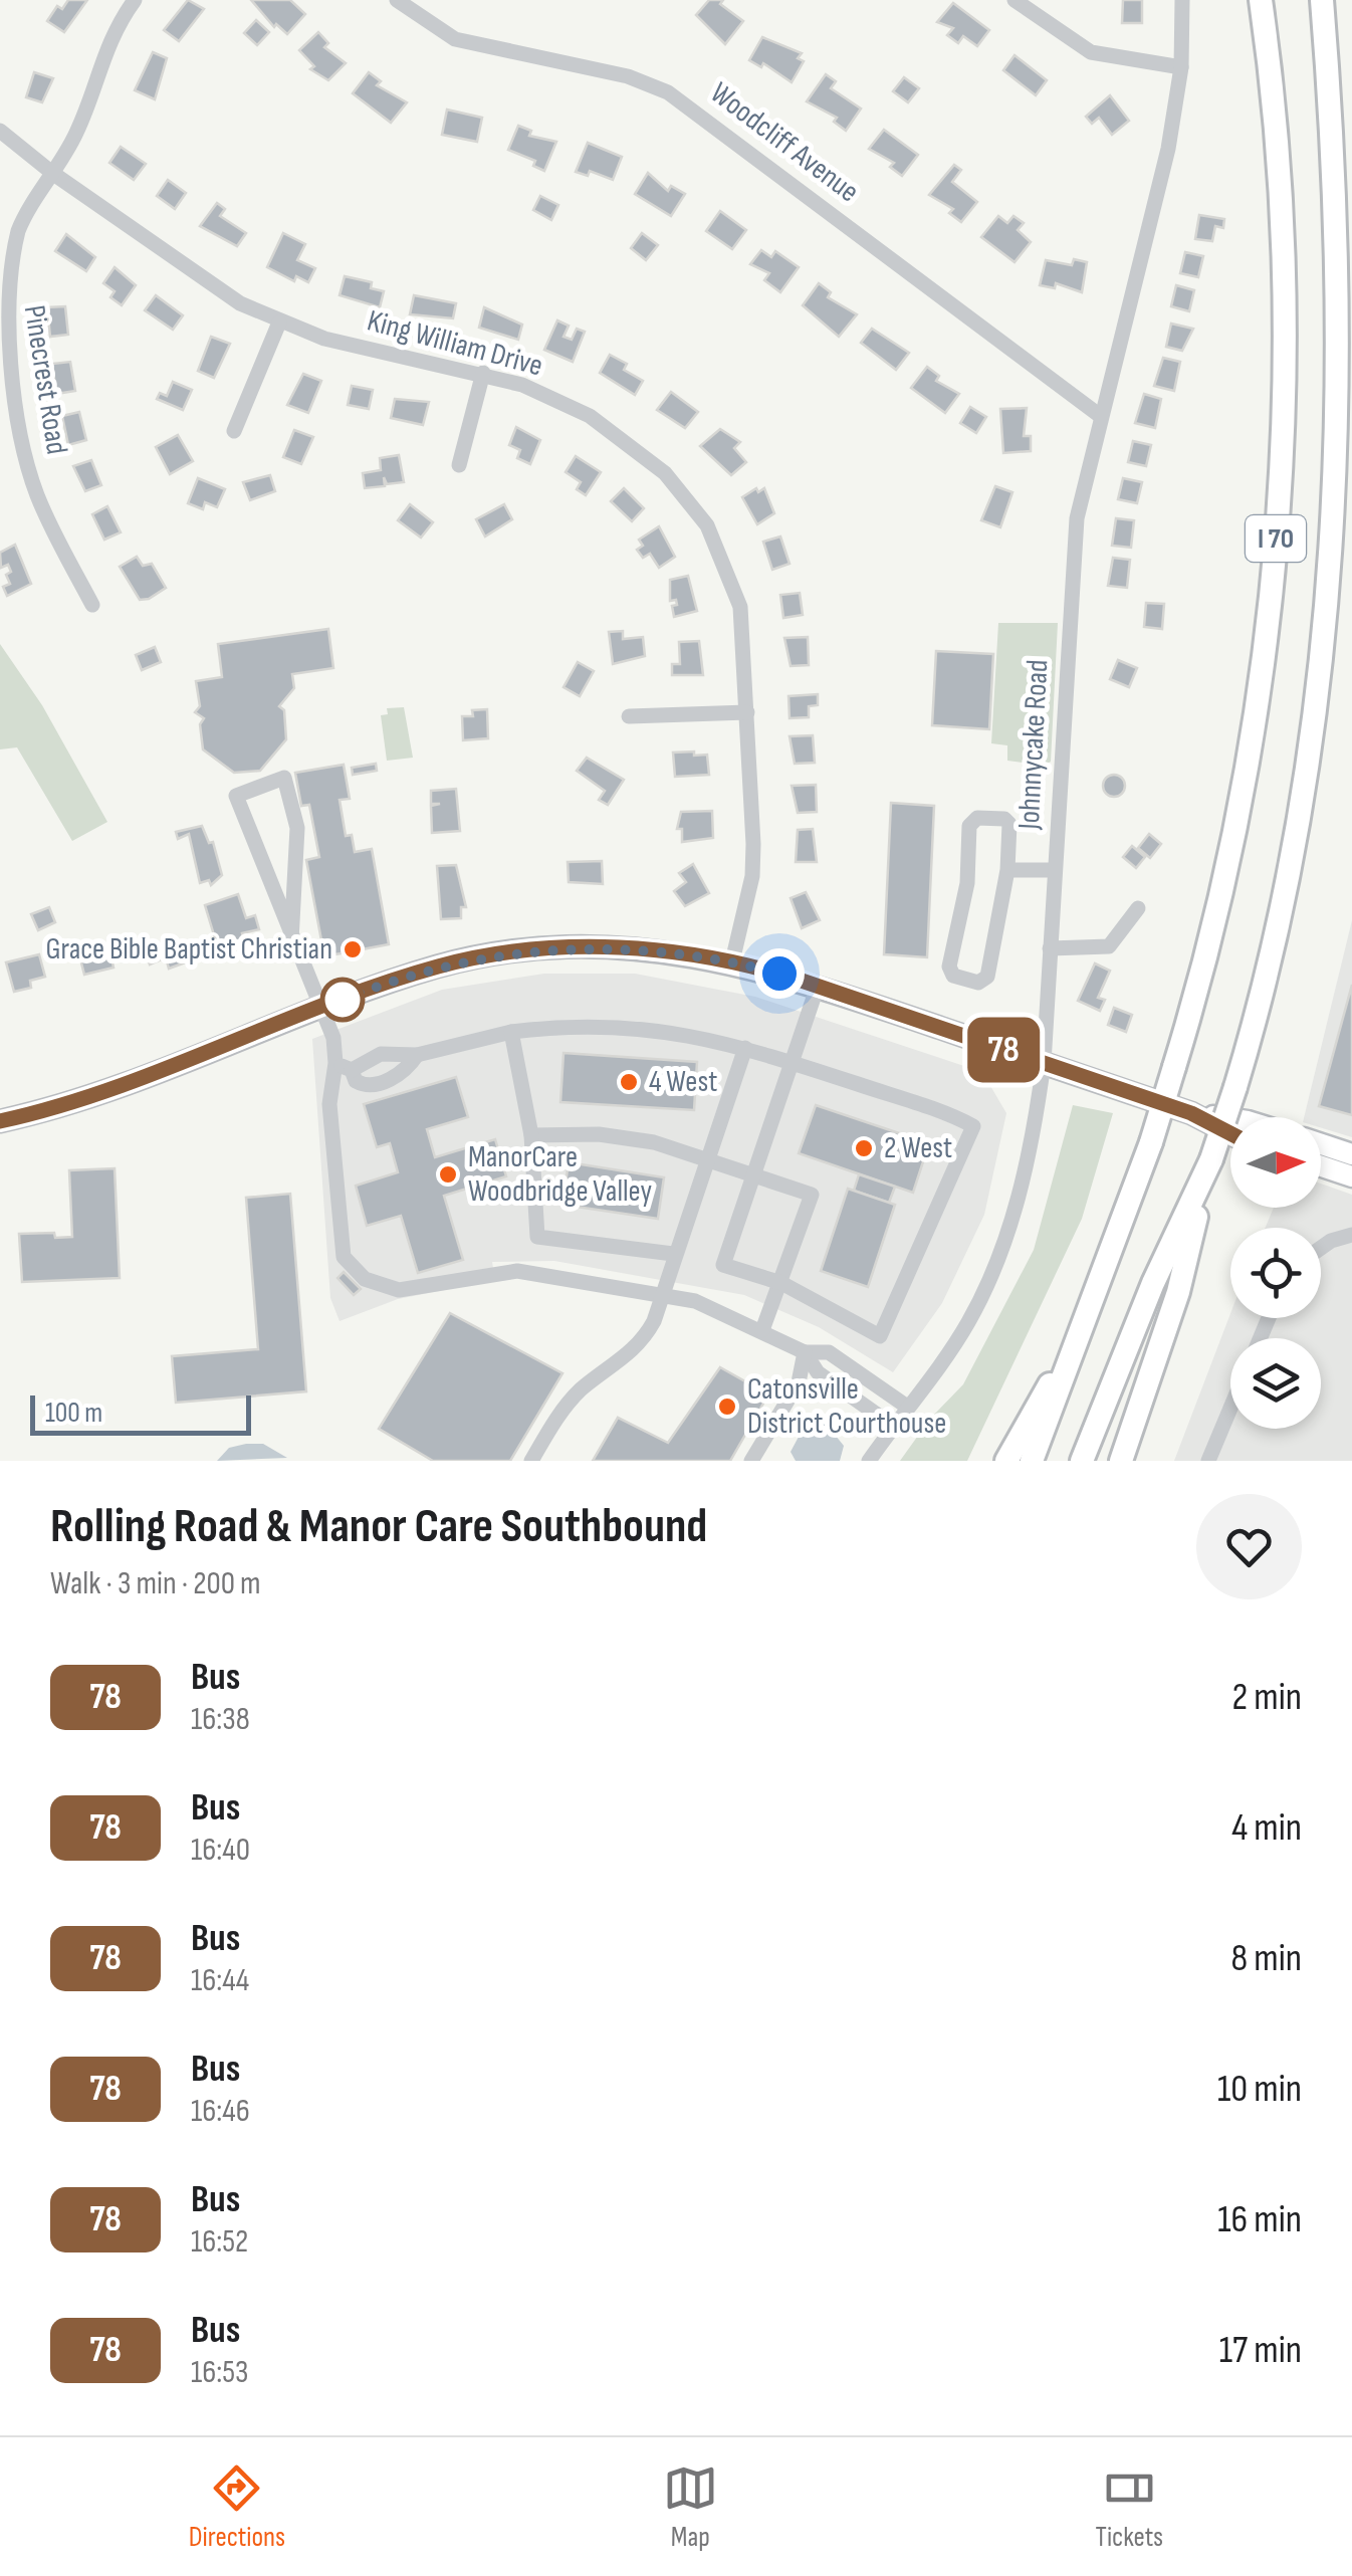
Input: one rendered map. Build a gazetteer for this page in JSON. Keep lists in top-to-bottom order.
{
  "streets": {
    "highway": ["I 70"],
    "street": [
      "Woodcliff Avenue",
      "King William Drive",
      "Pinecrest Road",
      "Johnnycake Road"
    ]
  },
  "crossings": [
    ["Woodcliff Avenue", "Johnnycake Road"],
    ["King William Drive", "Pinecrest Road"]
  ],
  "places": [
    "Grace Bible Baptist Christian",
    "4 West",
    "2 West",
    "ManorCare Woodbridge Valley",
    "Catonsville District Courthouse"
  ],
  "lines": ["bus line 78"],
  "scale_bar": "100 m",
  "north": "right",
  "page": {
    "on_map": "78",
    "scale": "100 m",
    "heading": ["Rolling Road & Manor Care Southbound", "Walk · 3 min · 200 m"],
    "list": [
      {
        "mark": "78",
        "name": "Bus",
        "note": "16:38",
        "value": "2 min"
      },
      {
        "mark": "78",
        "name": "Bus",
        "note": "16:40",
        "value": "4 min"
      },
      {
        "mark": "78",
        "name": "Bus",
        "note": "16:44",
        "value": "8 min"
      },
      {
        "mark": "78",
        "name": "Bus",
        "note": "16:46",
        "value": "10 min"
      },
      {
        "mark": "78",
        "name": "Bus",
        "note": "16:52",
        "value": "16 min"
      },
      {
        "mark": "78",
        "name": "Bus",
        "note": "16:53",
        "value": "17 min"
      }
    ],
    "tabs": ["Directions", "Map", "Tickets"]
  }
}
